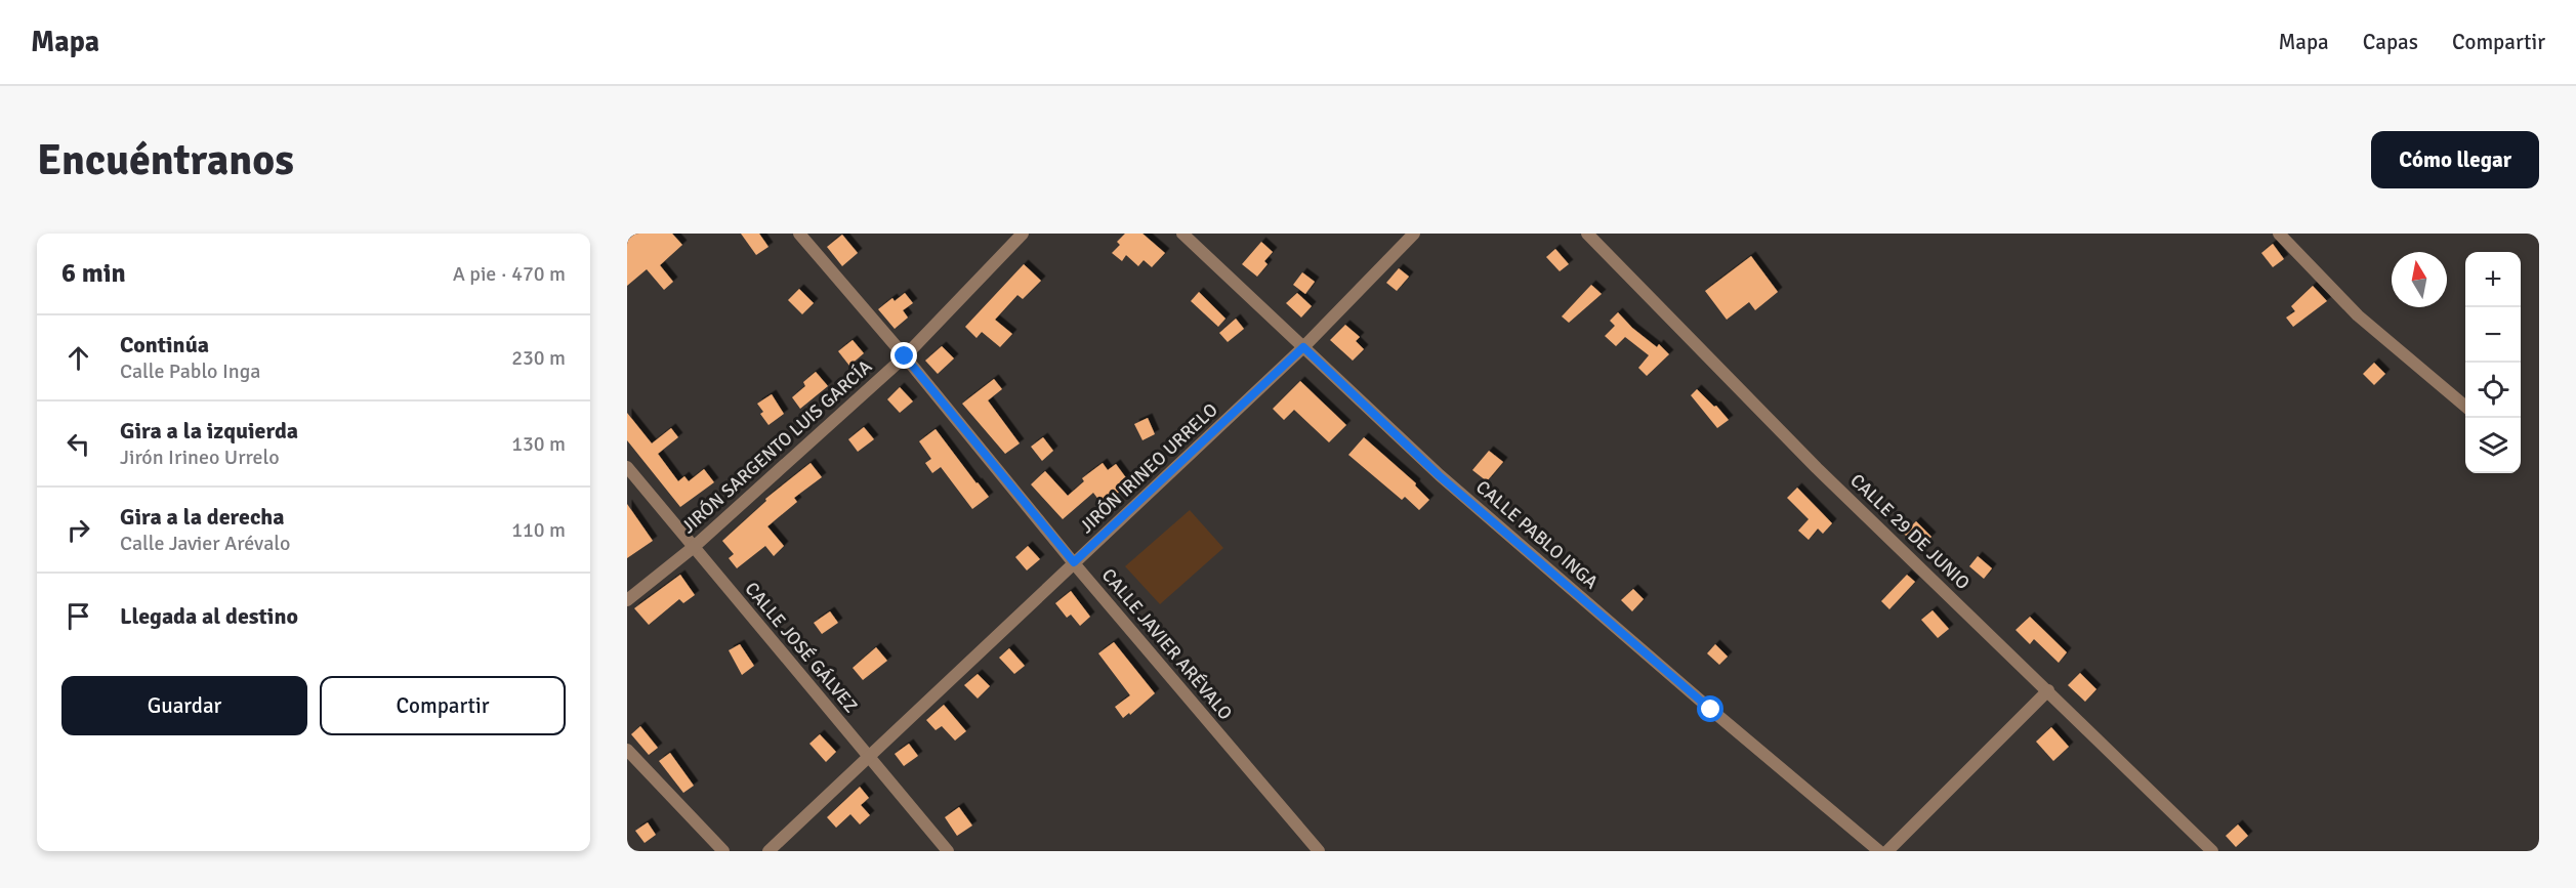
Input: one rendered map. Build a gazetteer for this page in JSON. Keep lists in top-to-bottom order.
{
  "streets": {
    "street": [
      "JIRÓN SARGENTO LUIS GARCÍA",
      "JIRÓN IRINEO URRELO",
      "CALLE 29 DE JUNIO",
      "CALLE PABLO INGA",
      "CALLE JAVIER ARÉVALO",
      "CALLE JOSÉ GÁLVEZ"
    ]
  },
  "crossings": [
    ["JIRÓN SARGENTO LUIS GARCÍA", "CALLE JAVIER ARÉVALO"],
    ["JIRÓN SARGENTO LUIS GARCÍA", "CALLE JOSÉ GÁLVEZ"],
    ["JIRÓN IRINEO URRELO", "CALLE PABLO INGA"],
    ["JIRÓN IRINEO URRELO", "CALLE JAVIER ARÉVALO"],
    ["JIRÓN IRINEO URRELO", "CALLE JOSÉ GÁLVEZ"]
  ],
  "north": "top",
  "page": {
    "header": "Mapa",
    "nav": ["Mapa", "Capas", "Compartir"],
    "buttons": [
      "Cómo llegar",
      ["Guardar", "Compartir"]
    ],
    "title": "Encuéntranos",
    "heading": ["6 min", "A pie · 470 m"],
    "map_buttons": ["+", "−"],
    "list": [
      ["Continúa", "Calle Pablo Inga", "230 m"],
      ["Gira a la izquierda", "Jirón Irineo Urrelo", "130 m"],
      ["Gira a la derecha", "Calle Javier Arévalo", "110 m"],
      "Llegada al destino"
    ]
  }
}
